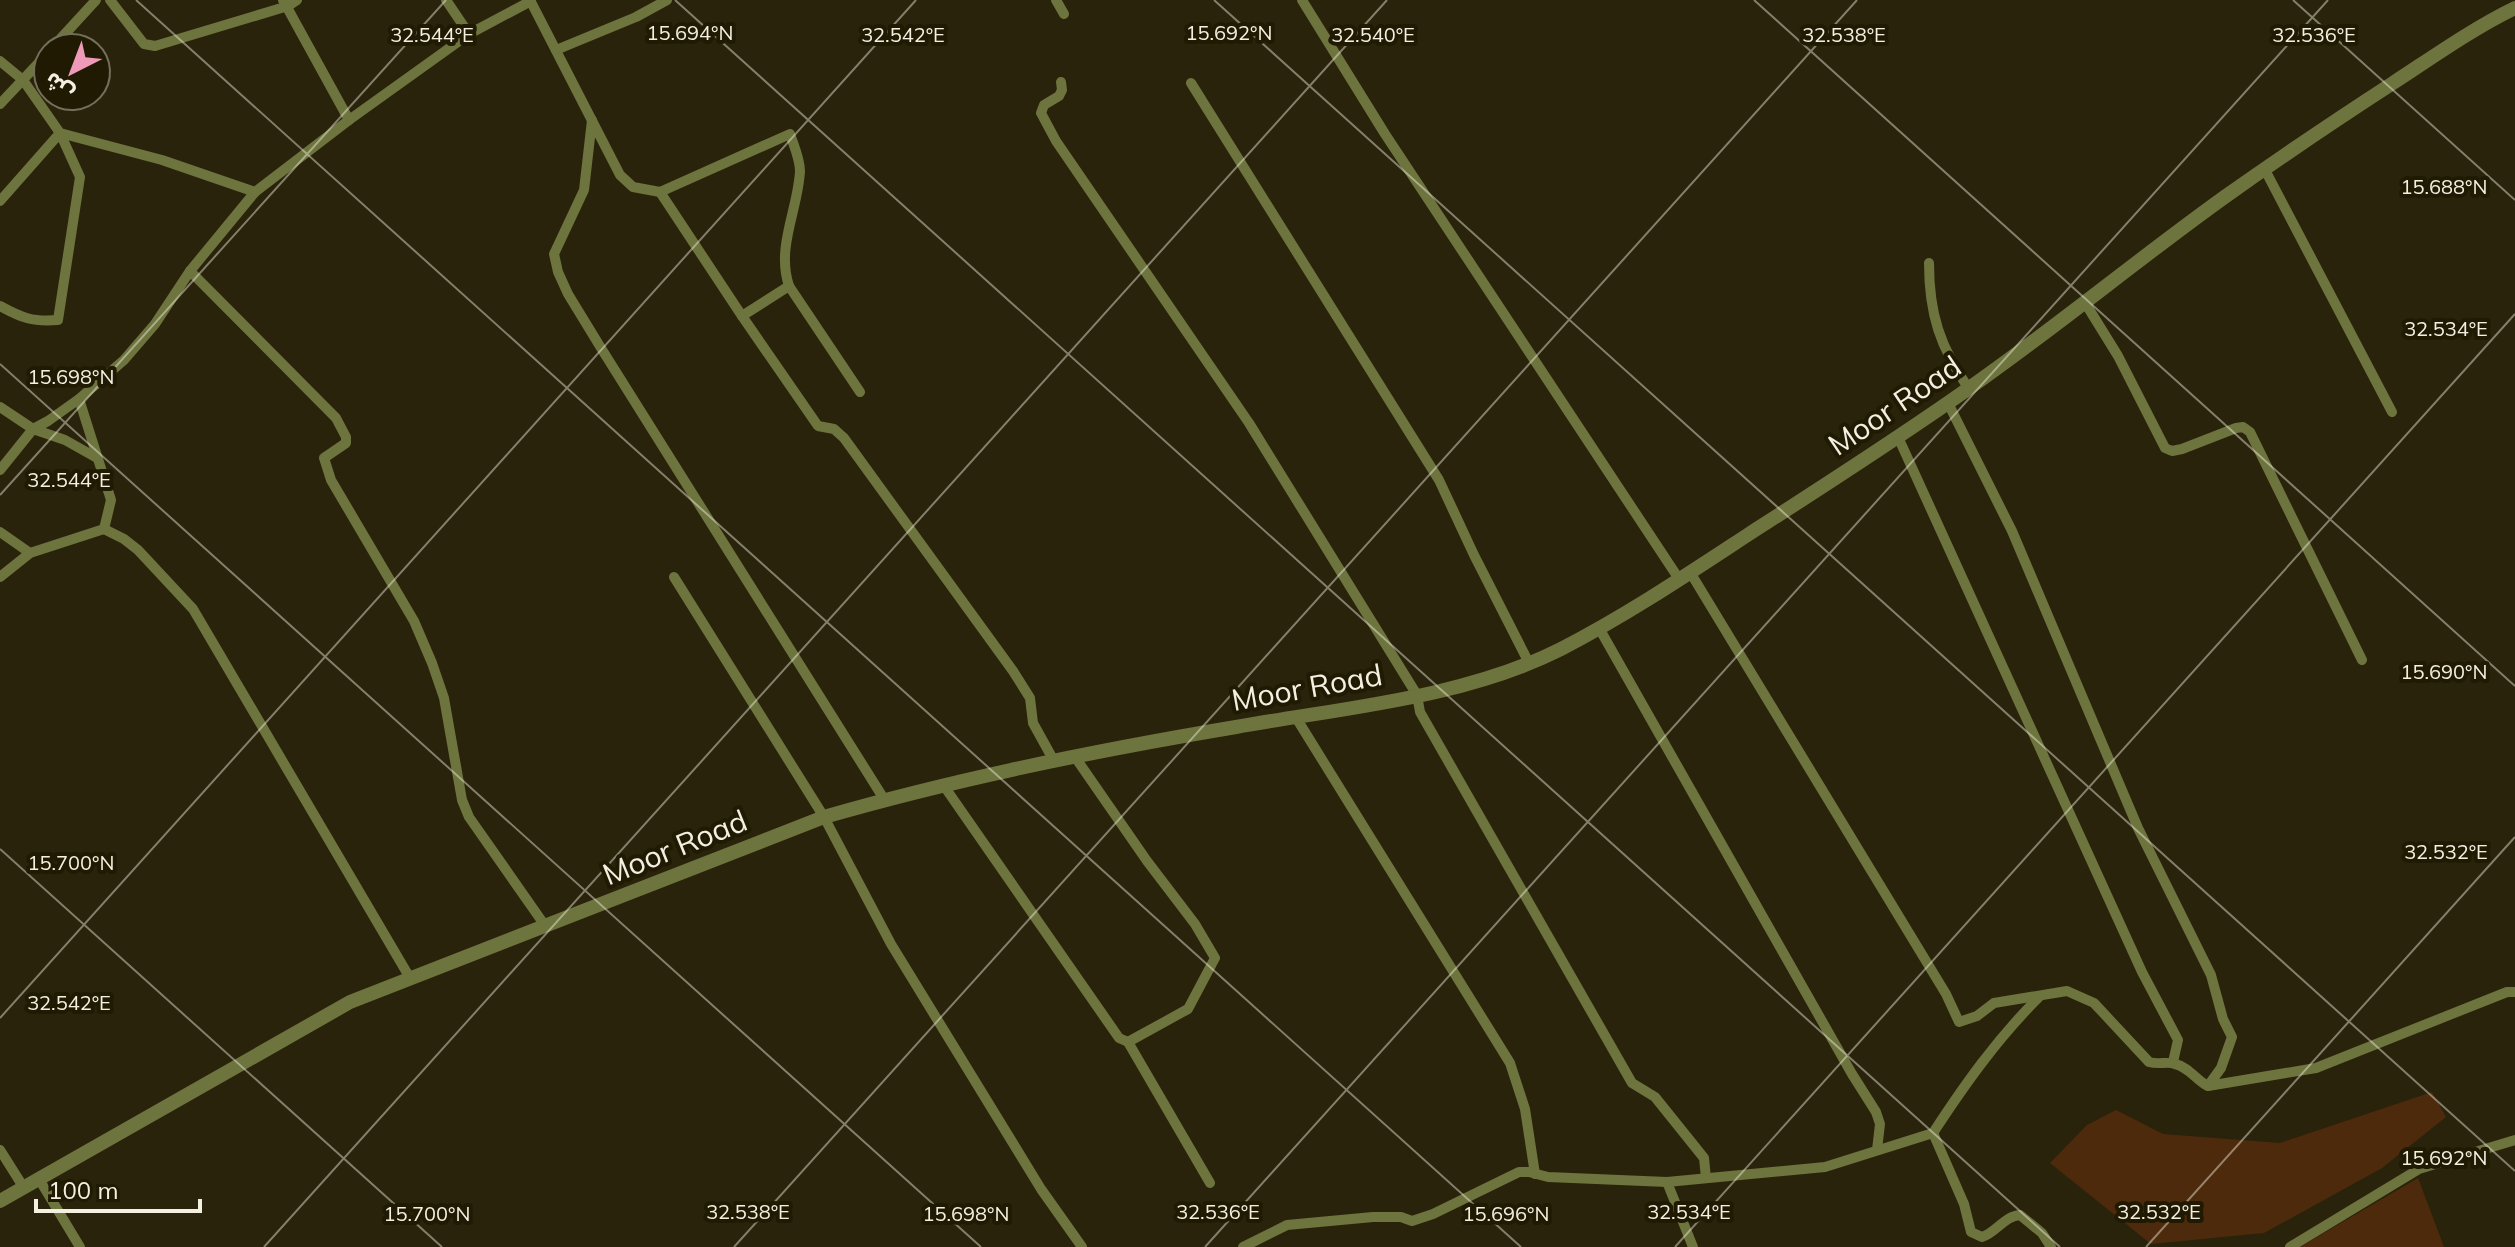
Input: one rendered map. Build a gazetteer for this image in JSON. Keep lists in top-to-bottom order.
{
  "streets": {
    "street": ["Moor Road"]
  },
  "scale_bar": "100 m",
  "north": "bottom left",
  "coordinates": [
    "15.694°N",
    "15.692°N",
    "32.544°E",
    "32.542°E",
    "32.540°E",
    "32.538°E",
    "32.536°E",
    "15.688°N",
    "32.534°E",
    "15.698°N",
    "15.690°N",
    "32.532°E",
    "15.700°N",
    "15.696°N"
  ]
}
